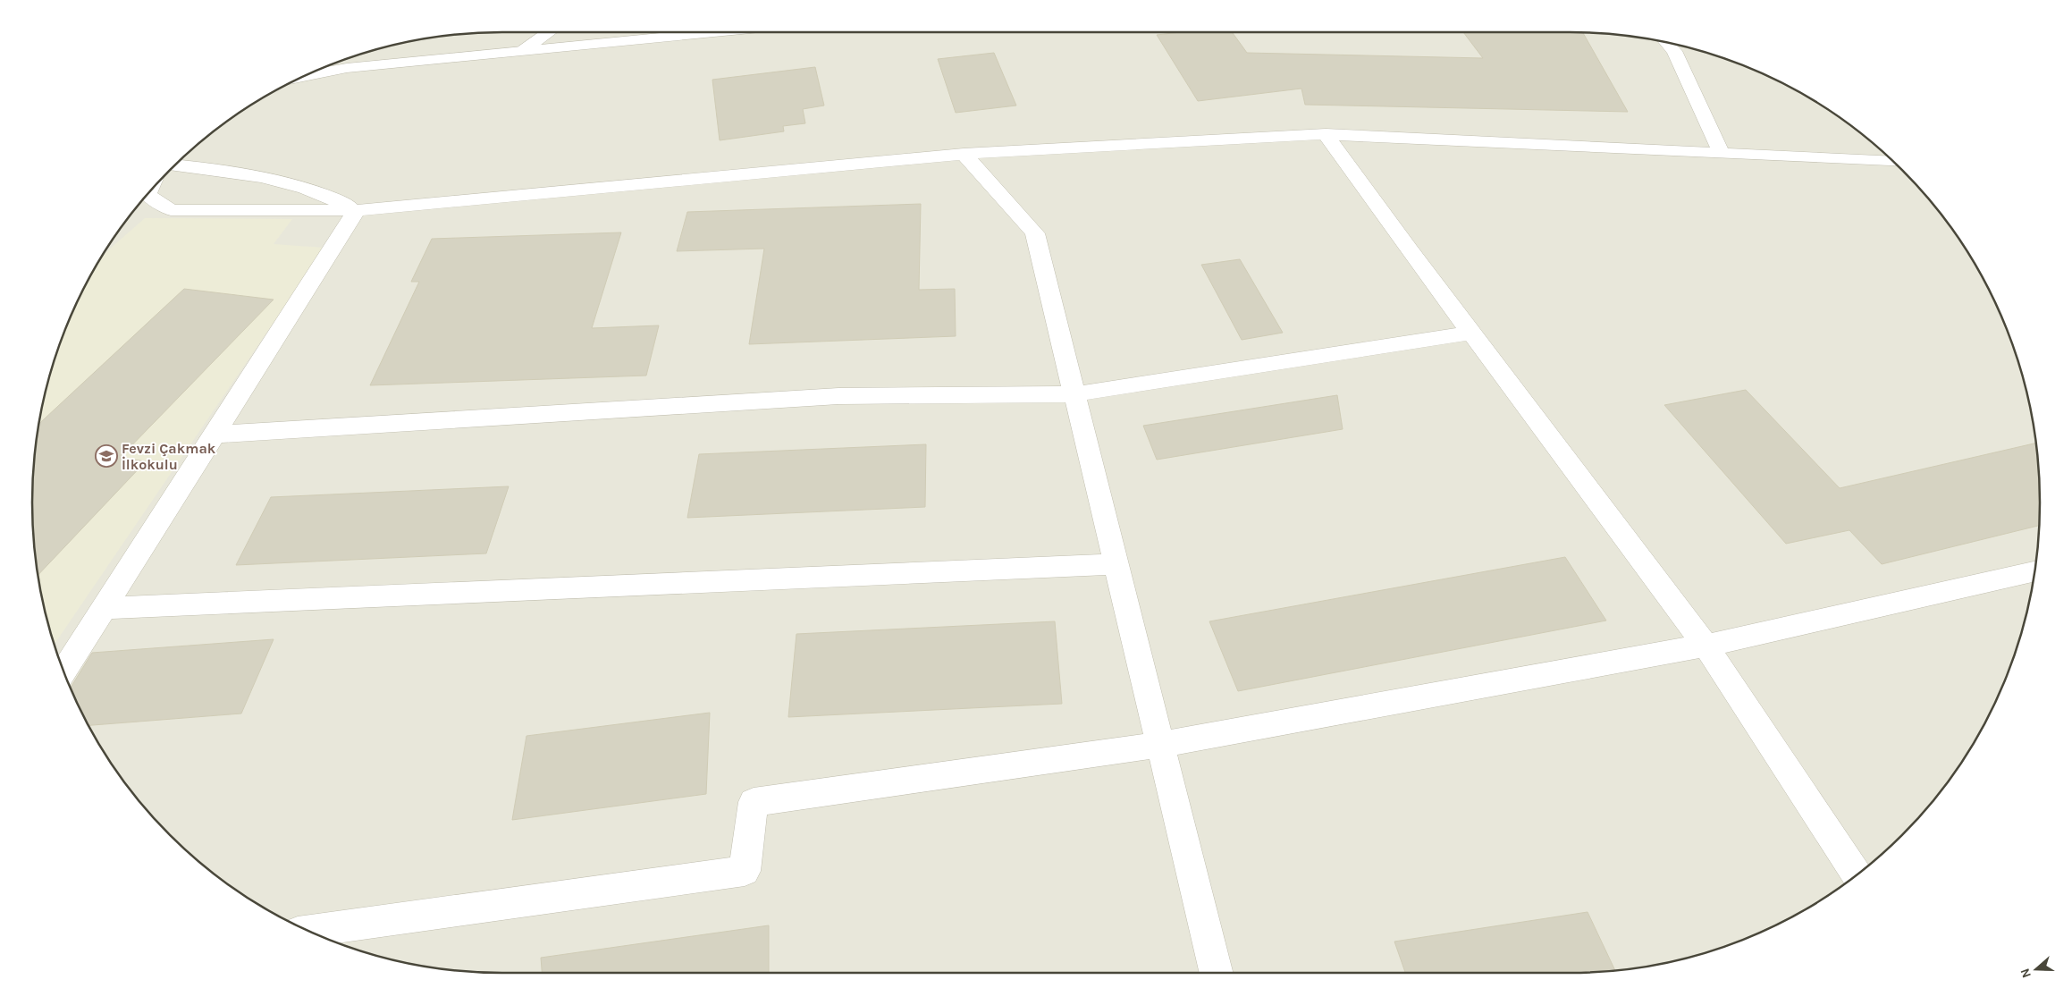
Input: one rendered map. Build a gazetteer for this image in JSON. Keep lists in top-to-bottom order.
{
  "places": {
    "school or university": ["Fevzi Çakmak İlkokulu"]
  },
  "north": "left"
}
